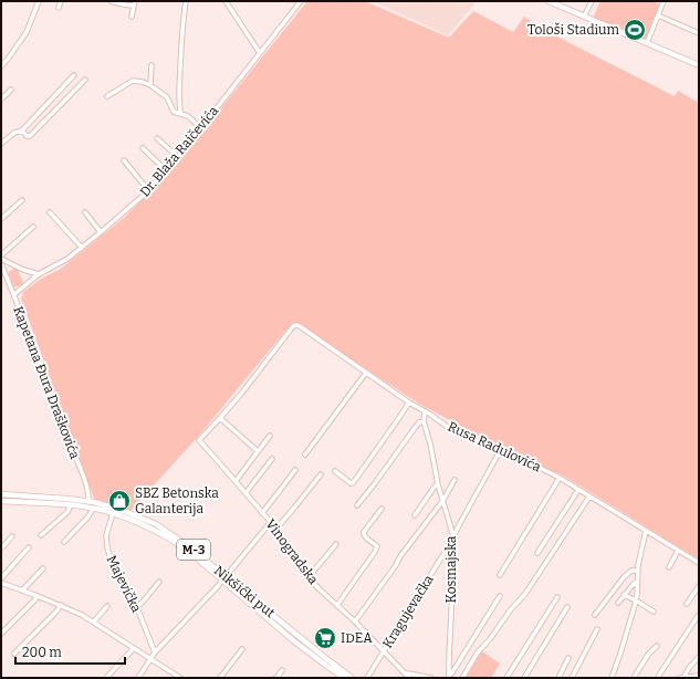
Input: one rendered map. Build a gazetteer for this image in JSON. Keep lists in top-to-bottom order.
{
  "streets": {
    "main road": ["M-3", "Nikšićki put"],
    "street": [
      "Dr. Blaža Raičevića",
      "Kapetana Đura Draškovića",
      "Rusa Radulovića",
      "Vinogradska",
      "Kosmajska",
      "Majevička",
      "Kragujevačka"
    ]
  },
  "crossings": [
    ["Dr. Blaža Raičevića", "Kapetana Đura Draškovića"],
    ["Kapetana Đura Draškovića", "Nikšićki put"],
    ["Rusa Radulovića", "Vinogradska"],
    ["Rusa Radulovića", "Kosmajska"],
    ["Rusa Radulovića", "Kragujevačka"],
    ["Vinogradska", "Kragujevačka"],
    ["Kosmajska", "Kragujevačka"]
  ],
  "places": {
    "sports": ["Tološi Stadium"],
    "shop": ["SBZ Betonska Galanterija"],
    "supermarket": ["IDEA"]
  },
  "scale_bar": "200 m"
}
